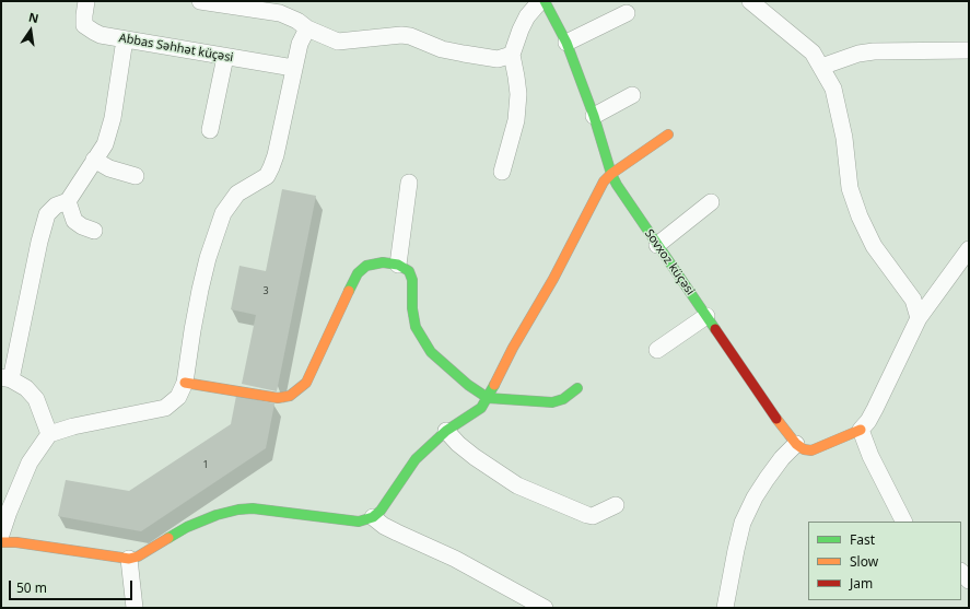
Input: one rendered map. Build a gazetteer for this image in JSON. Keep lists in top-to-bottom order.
{
  "streets": {
    "street": ["Abbas Səhhət küçəsi", "Sovxoz küçəsi"]
  },
  "house_numbers": ["3", "1"],
  "legend": ["Fast", "Slow", "Jam"],
  "scale_bar": "50 m",
  "north": "top"
}
